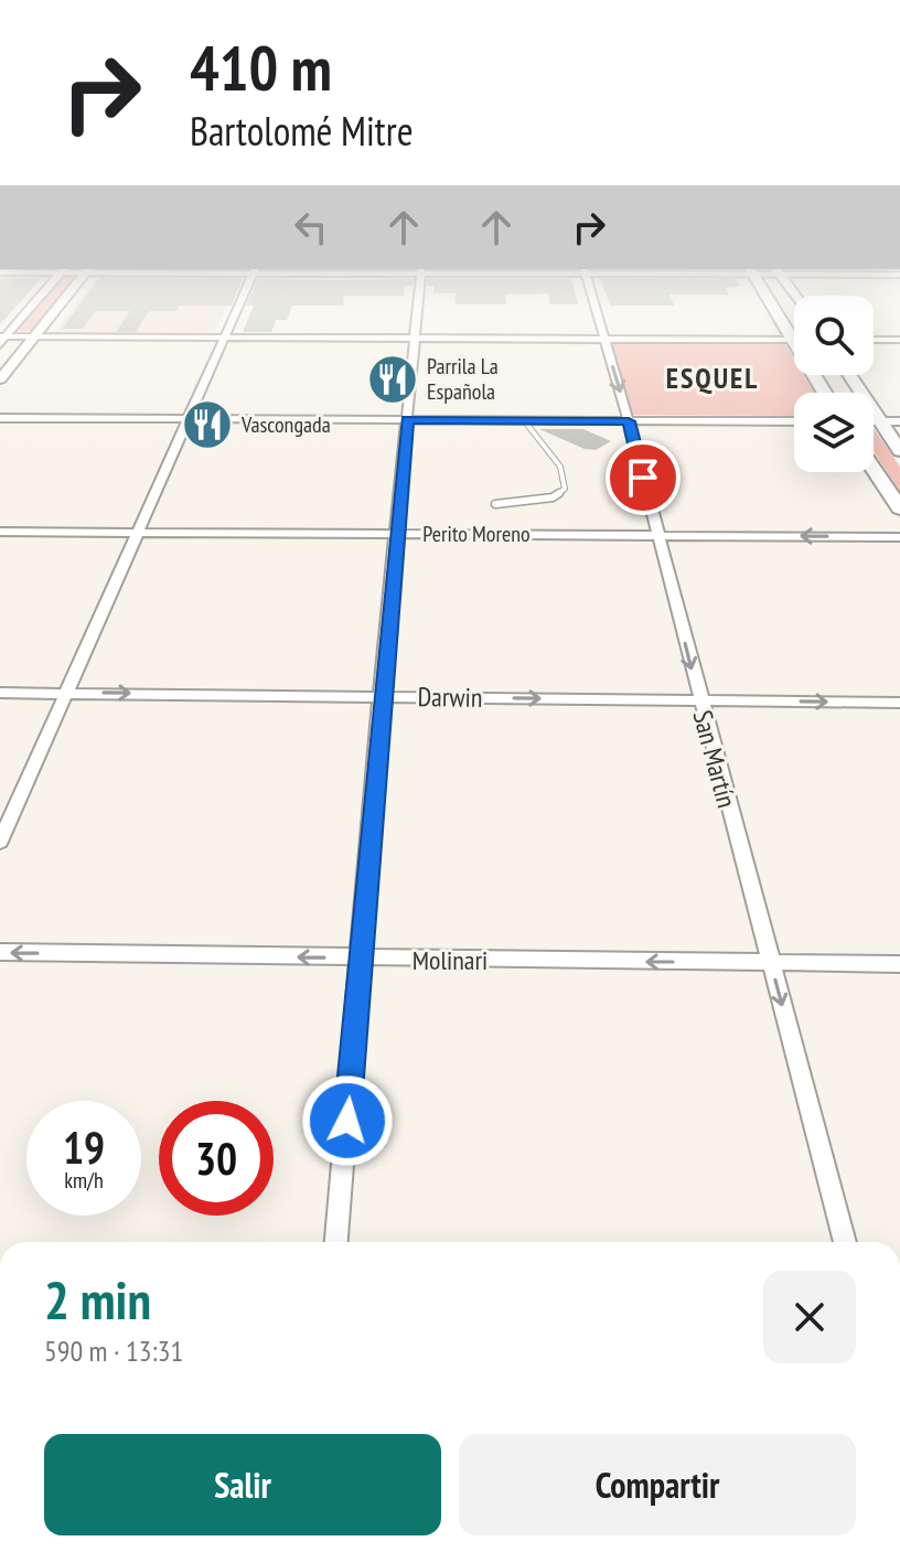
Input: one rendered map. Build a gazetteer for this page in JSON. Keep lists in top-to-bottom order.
{
  "streets": {
    "street": [
      "Perito Moreno",
      "Darwin",
      "San Martín",
      "Molinari"
    ]
  },
  "crossings": [
    ["Perito Moreno", "San Martín"],
    ["Darwin", "San Martín"],
    ["San Martín", "Molinari"]
  ],
  "one_way": ["Darwin", "San Martín", "Molinari"],
  "districts": ["ESQUEL"],
  "places": {
    "restaurant": ["Parrila La Española", "Vascongada"]
  },
  "page": {
    "turn": ["410 m", "Bartolomé Mitre"],
    "speed": "19 km/h",
    "limit": "30",
    "heading": ["2 min", "590 m · 13:31"],
    "buttons": ["Salir", "Compartir"]
  }
}
